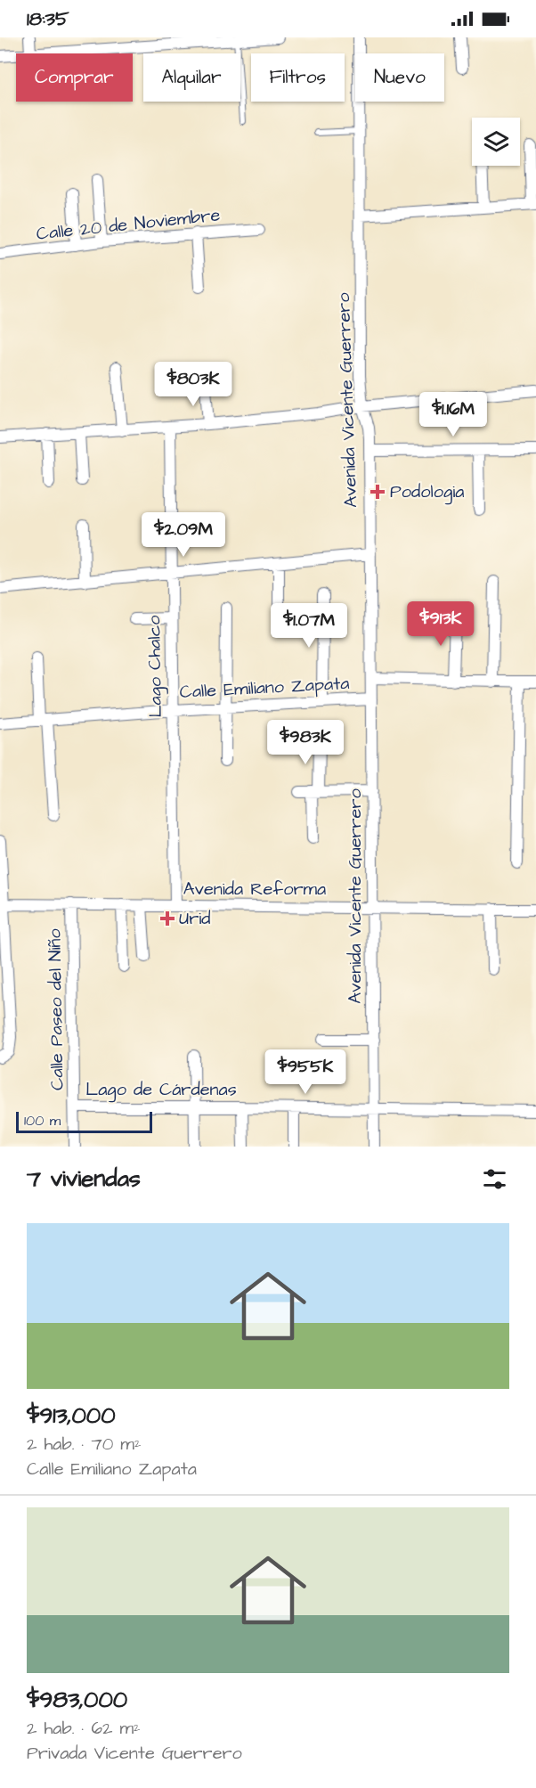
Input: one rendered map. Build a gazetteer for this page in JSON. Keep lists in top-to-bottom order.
{
  "streets": {
    "street": [
      "Calle 20 de Noviembre",
      "Avenida Vicente Guerrero",
      "Lago Chalco",
      "Calle Emiliano Zapata",
      "Avenida Reforma",
      "Calle Paseo del Niño",
      "Lago de Cárdenas"
    ]
  },
  "crossings": [
    ["Avenida Vicente Guerrero", "Calle Emiliano Zapata"],
    ["Avenida Vicente Guerrero", "Avenida Reforma"],
    ["Avenida Vicente Guerrero", "Lago de Cárdenas"],
    ["Lago Chalco", "Calle Emiliano Zapata"],
    ["Lago Chalco", "Avenida Reforma"],
    ["Avenida Reforma", "Calle Paseo del Niño"],
    ["Calle Paseo del Niño", "Lago de Cárdenas"]
  ],
  "places": {
    "health": ["Podologia", "Urid"]
  },
  "scale_bar": "100 m",
  "page": {
    "status": "18:35",
    "chip": [
      "Comprar",
      "Alquilar",
      "Filtros",
      "Nuevo"
    ],
    "price": [
      "$803K",
      "$1.16M",
      "$2.09M",
      "$913K",
      "$1.07M",
      "$983K",
      "$955K"
    ],
    "scale": "100 m",
    "heading": "7 viviendas",
    "list": [
      {
        "name": "$913,000",
        "note": "2 hab. · 70 m² · Calle Emiliano Zapata"
      },
      {
        "name": "$983,000",
        "note": "2 hab. · 62 m² · Privada Vicente Guerrero"
      }
    ]
  }
}
